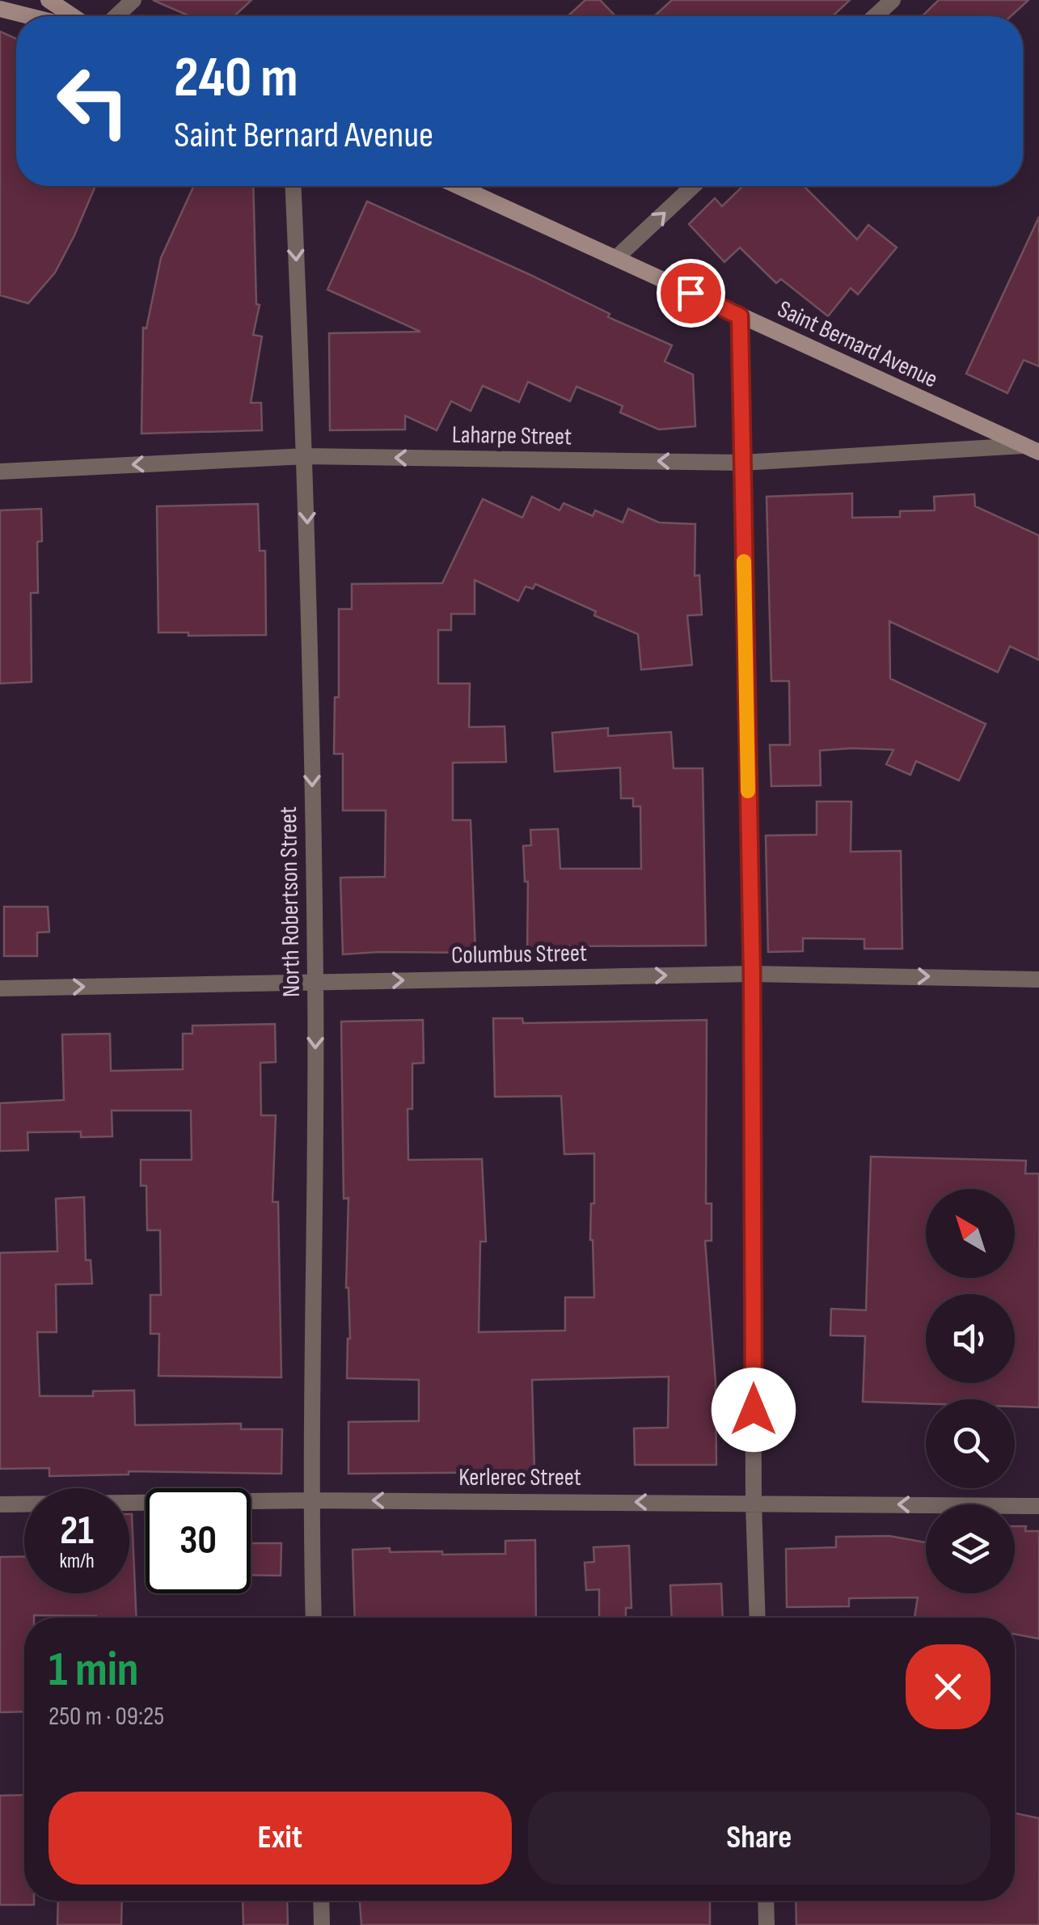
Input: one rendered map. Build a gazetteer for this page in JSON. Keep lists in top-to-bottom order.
{
  "streets": {
    "street": [
      "Saint Bernard Avenue",
      "Laharpe Street",
      "North Robertson Street",
      "Columbus Street",
      "Kerlerec Street"
    ]
  },
  "crossings": [
    ["Saint Bernard Avenue", "Laharpe Street"],
    ["Laharpe Street", "North Robertson Street"],
    ["North Robertson Street", "Columbus Street"],
    ["North Robertson Street", "Kerlerec Street"]
  ],
  "one_way": [
    "Laharpe Street",
    "North Robertson Street",
    "Columbus Street",
    "Kerlerec Street"
  ],
  "north": "top left",
  "page": {
    "turn": ["240 m", "Saint Bernard Avenue"],
    "speed": "21 km/h",
    "limit": "30",
    "heading": ["1 min", "250 m · 09:25"],
    "buttons": ["Exit", "Share"]
  }
}
